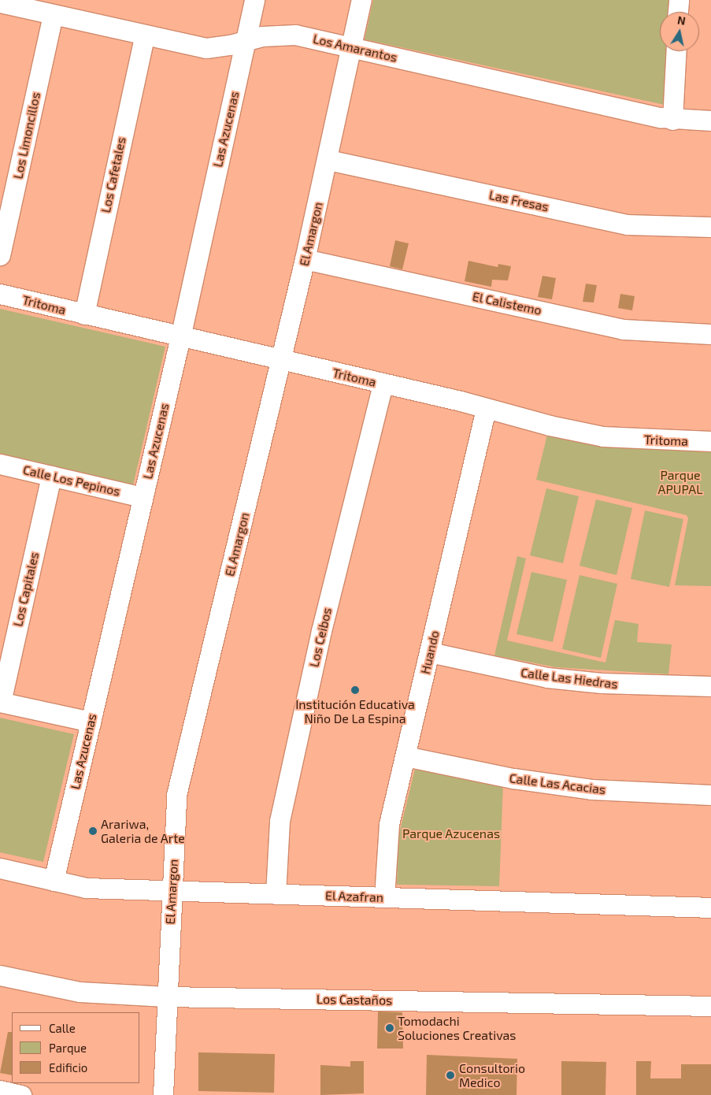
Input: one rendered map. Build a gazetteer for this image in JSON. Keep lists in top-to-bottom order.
{
  "streets": {
    "street": [
      "Los Amarantos",
      "Las Azucenas",
      "Los Limoncillos",
      "Los Cafetales",
      "Las Fresas",
      "El Amargon",
      "El Calistemo",
      "Tritoma",
      "Calle Los Pepinos",
      "Los Capitales",
      "Los Ceibos",
      "Huando",
      "Calle Las Hiedras",
      "Calle Las Acacias",
      "El Azafran",
      "Los Castaños"
    ]
  },
  "crossings": [
    ["Los Amarantos", "Las Azucenas"],
    ["Los Amarantos", "Los Limoncillos"],
    ["Los Amarantos", "Los Cafetales"],
    ["Los Amarantos", "El Amargon"],
    ["Las Azucenas", "Tritoma"],
    ["Las Azucenas", "Calle Los Pepinos"],
    ["Las Azucenas", "El Azafran"],
    ["Los Cafetales", "Tritoma"],
    ["Las Fresas", "El Amargon"],
    ["El Amargon", "El Calistemo"],
    ["El Amargon", "Tritoma"],
    ["El Amargon", "El Azafran"],
    ["El Amargon", "Los Castaños"],
    ["Tritoma", "Los Ceibos"],
    ["Tritoma", "Huando"],
    ["Calle Los Pepinos", "Los Capitales"],
    ["Los Ceibos", "El Azafran"],
    ["Huando", "Calle Las Hiedras"],
    ["Huando", "Calle Las Acacias"],
    ["Huando", "El Azafran"]
  ],
  "parks": ["Parque APUPAL", "Parque Azucenas"],
  "places": [
    "Institución Educativa Niño De La Espina",
    "Arariwa, Galeria de Arte",
    "Tomodachi Soluciones Creativas",
    "Consultorio Medico"
  ],
  "legend": ["Calle", "Parque", "Edificio"],
  "north": "top"
}
